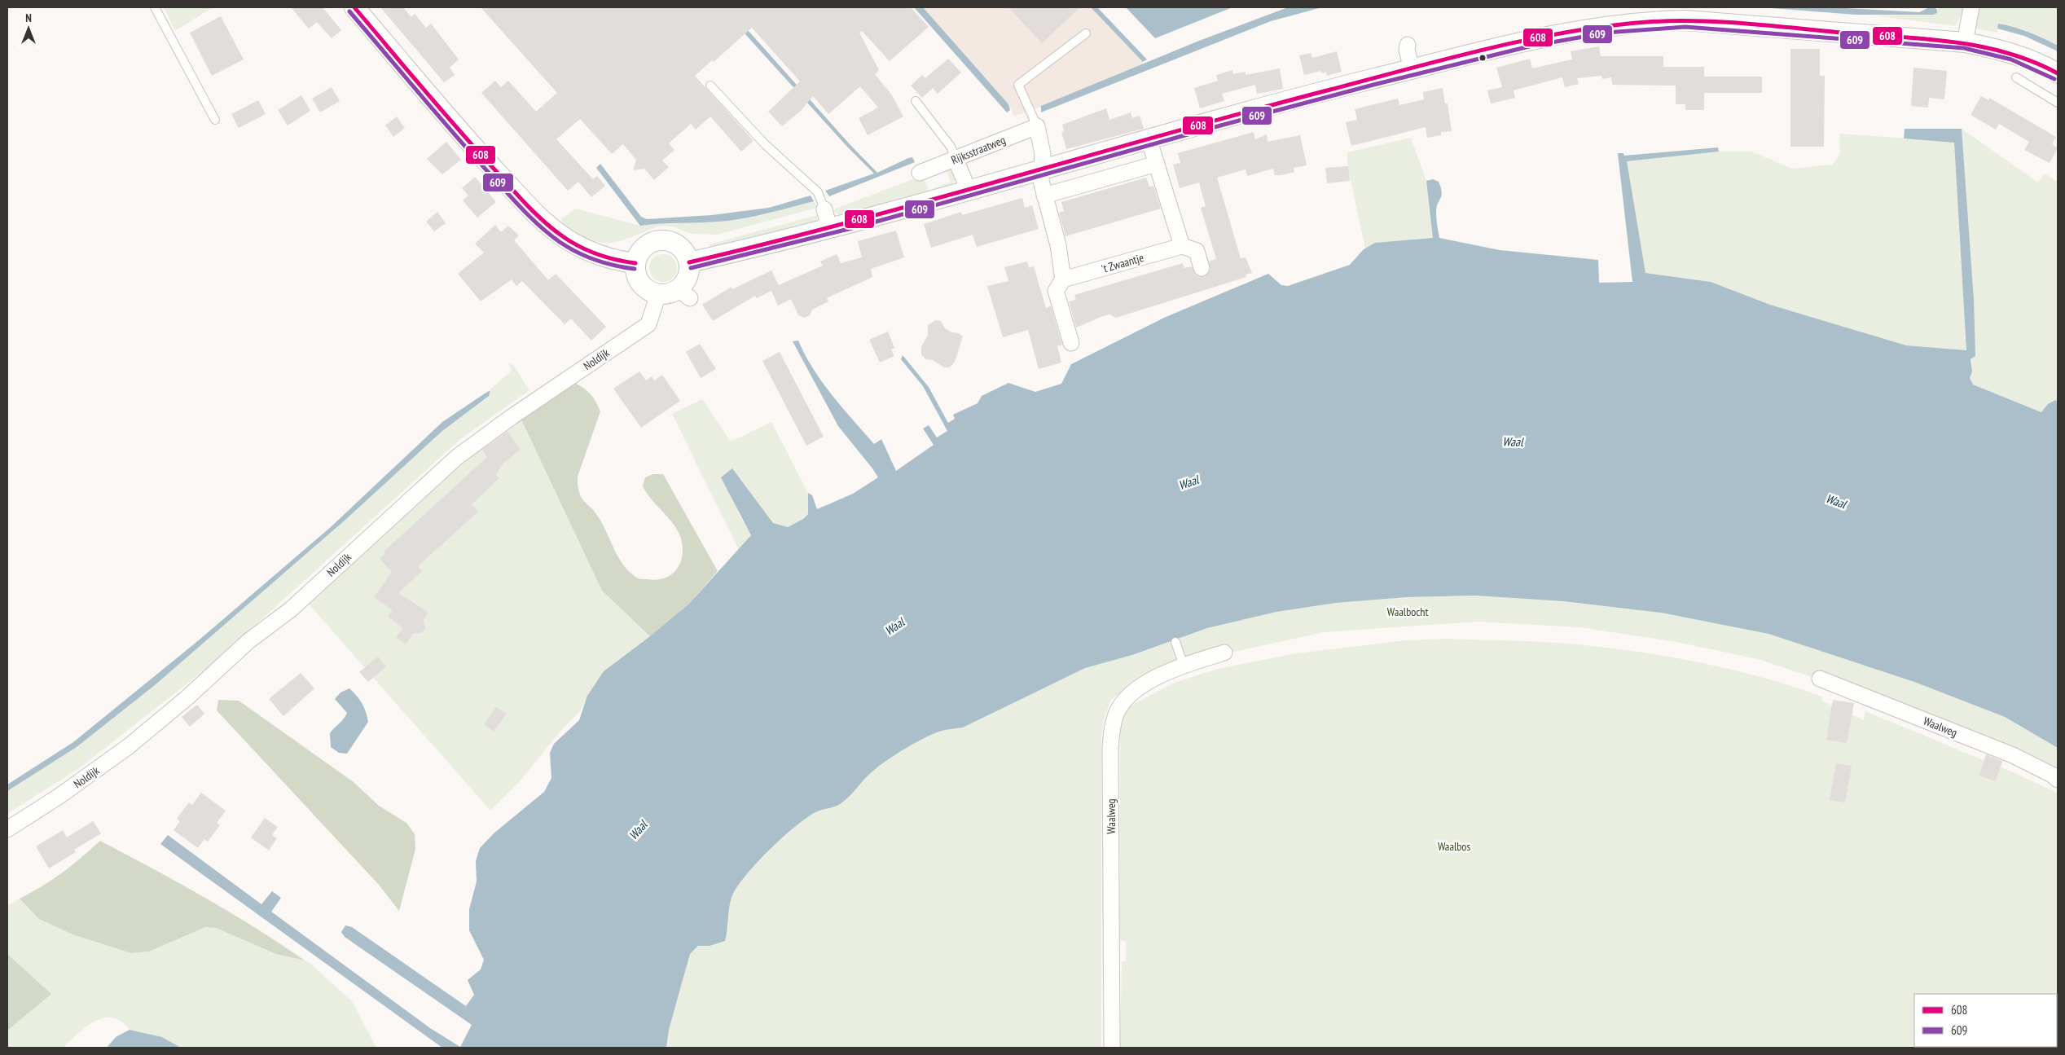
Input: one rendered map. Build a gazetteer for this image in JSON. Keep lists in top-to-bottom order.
{
  "streets": {
    "street": [
      "Rijksstraatweg",
      "'t Zwaantje",
      "Noldijk",
      "Waalweg"
    ]
  },
  "water": ["Waal"],
  "parks": ["Waalbocht", "Waalbos"],
  "lines": ["transit line 608", "transit line 609"],
  "legend": ["608", "609"],
  "north": "top"
}
